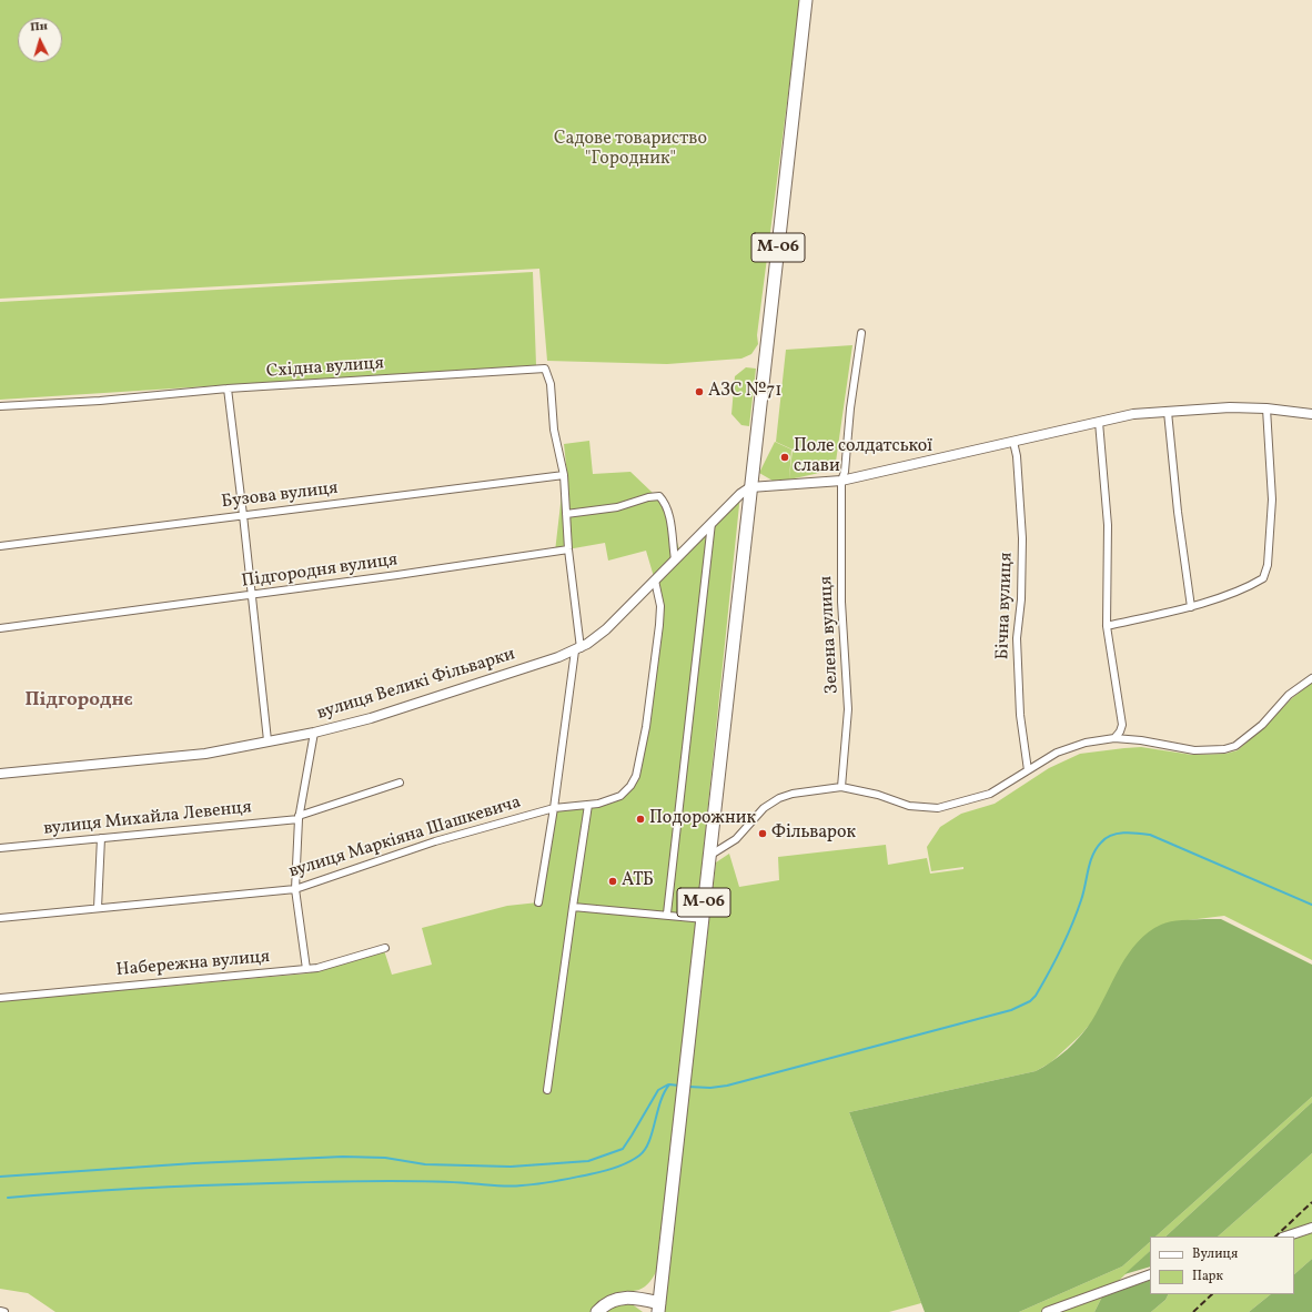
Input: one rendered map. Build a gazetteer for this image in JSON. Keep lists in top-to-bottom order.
{
  "streets": {
    "highway": ["М-06"],
    "street": [
      "Східна вулиця",
      "Бузова вулиця",
      "Підгородня вулиця",
      "Бічна вулиця",
      "Зелена вулиця",
      "вулиця Великі Фільварки",
      "вулиця Михайла Левенця",
      "вулиця Маркіяна Шашкевича",
      "Набережна вулиця"
    ]
  },
  "crossings": [
    ["М-06", "вулиця Великі Фільварки"],
    ["Східна вулиця", "Бузова вулиця"],
    ["вулиця Великі Фільварки", "вулиця Маркіяна Шашкевича"]
  ],
  "districts": ["Підгороднє"],
  "parks": ["Садове товариство \"Городник\""],
  "places": [
    "АЗС №71",
    "Поле солдатської слави",
    "Подорожник",
    "Фільварок",
    "АТБ"
  ],
  "legend": ["Вулиця", "Парк"],
  "north": "top"
}
